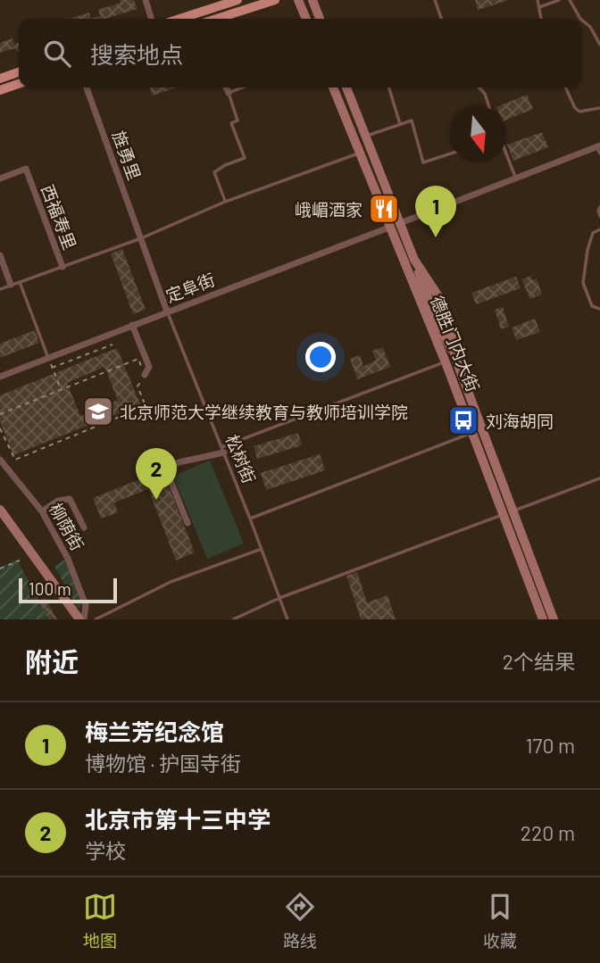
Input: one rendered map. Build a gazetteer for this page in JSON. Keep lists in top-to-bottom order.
{
  "streets": {
    "main road": ["德胜门内大街"],
    "street": [
      "旌勇里",
      "西福寿里",
      "定阜街",
      "松树街",
      "柳荫街"
    ]
  },
  "crossings": [
    ["旌勇里", "松树街"],
    ["定阜街", "德胜门内大街"],
    ["定阜街", "松树街"]
  ],
  "places": {
    "restaurant": ["峨嵋酒家"],
    "school or university": ["北京师范大学继续教育与教师培训学院"],
    "bus stop": ["刘海胡同"]
  },
  "scale_bar": "100 m",
  "north": "bottom",
  "page": {
    "search": "搜索地点",
    "pins": ["1", "2"],
    "scale": "100 m",
    "heading": ["附近", "2个结果"],
    "list": [
      {
        "mark": "1",
        "name": "梅兰芳纪念馆",
        "note": "博物馆 · 护国寺街",
        "value": "170 m"
      },
      {
        "mark": "2",
        "name": "北京市第十三中学",
        "note": "学校",
        "value": "220 m"
      }
    ],
    "nav": ["地图", "路线", "收藏"]
  }
}
